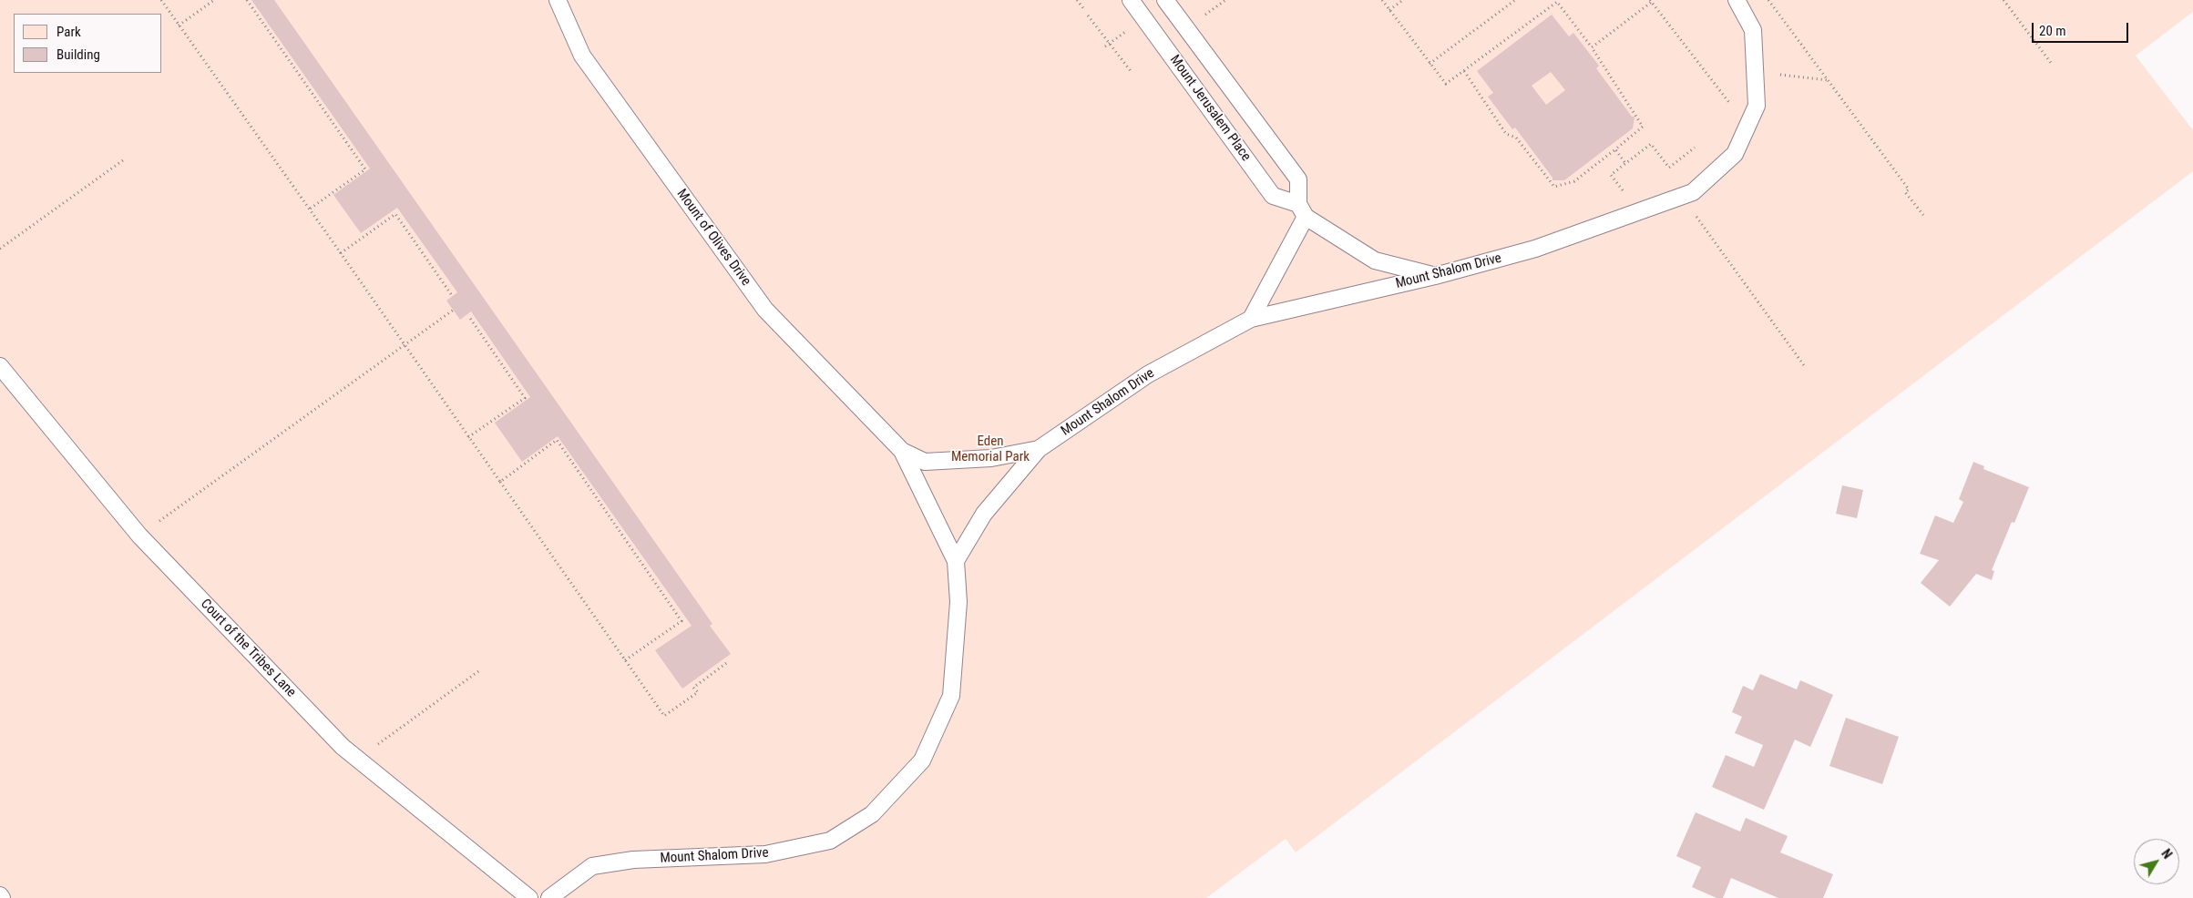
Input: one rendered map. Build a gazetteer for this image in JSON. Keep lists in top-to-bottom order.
{
  "streets": {
    "lane": [
      "Mount Jerusalem Place",
      "Mount of Olives Drive",
      "Mount Shalom Drive",
      "Court of the Tribes Lane"
    ]
  },
  "crossings": [
    ["Mount Jerusalem Place", "Mount Shalom Drive"],
    ["Mount of Olives Drive", "Mount Shalom Drive"]
  ],
  "parks": ["Eden Memorial Park"],
  "legend": ["Park", "Building"],
  "scale_bar": "20 m",
  "north": "top right"
}
